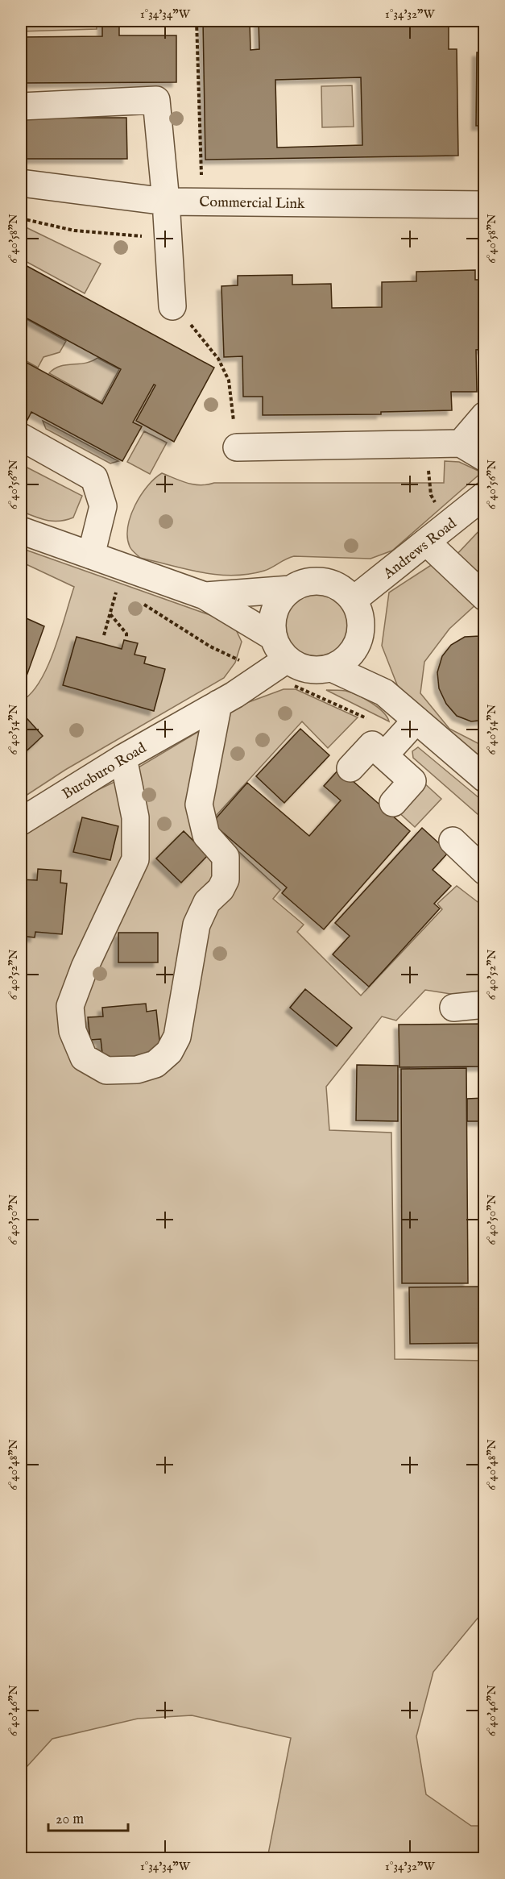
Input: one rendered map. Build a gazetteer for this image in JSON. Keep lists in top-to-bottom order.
{
  "streets": {
    "street": ["Commercial Link", "Andrews Road", "Buroburo Road"]
  },
  "crossings": [
    ["Andrews Road", "Buroburo Road"]
  ],
  "scale_bar": "20 m",
  "coordinates": [
    "1°34'34\"W",
    "1°34'32\"W",
    "6°40'58\"N",
    "6°40'56\"N",
    "6°40'54\"N",
    "6°40'52\"N",
    "6°40'50\"N",
    "6°40'48\"N",
    "6°40'46\"N"
  ]
}
